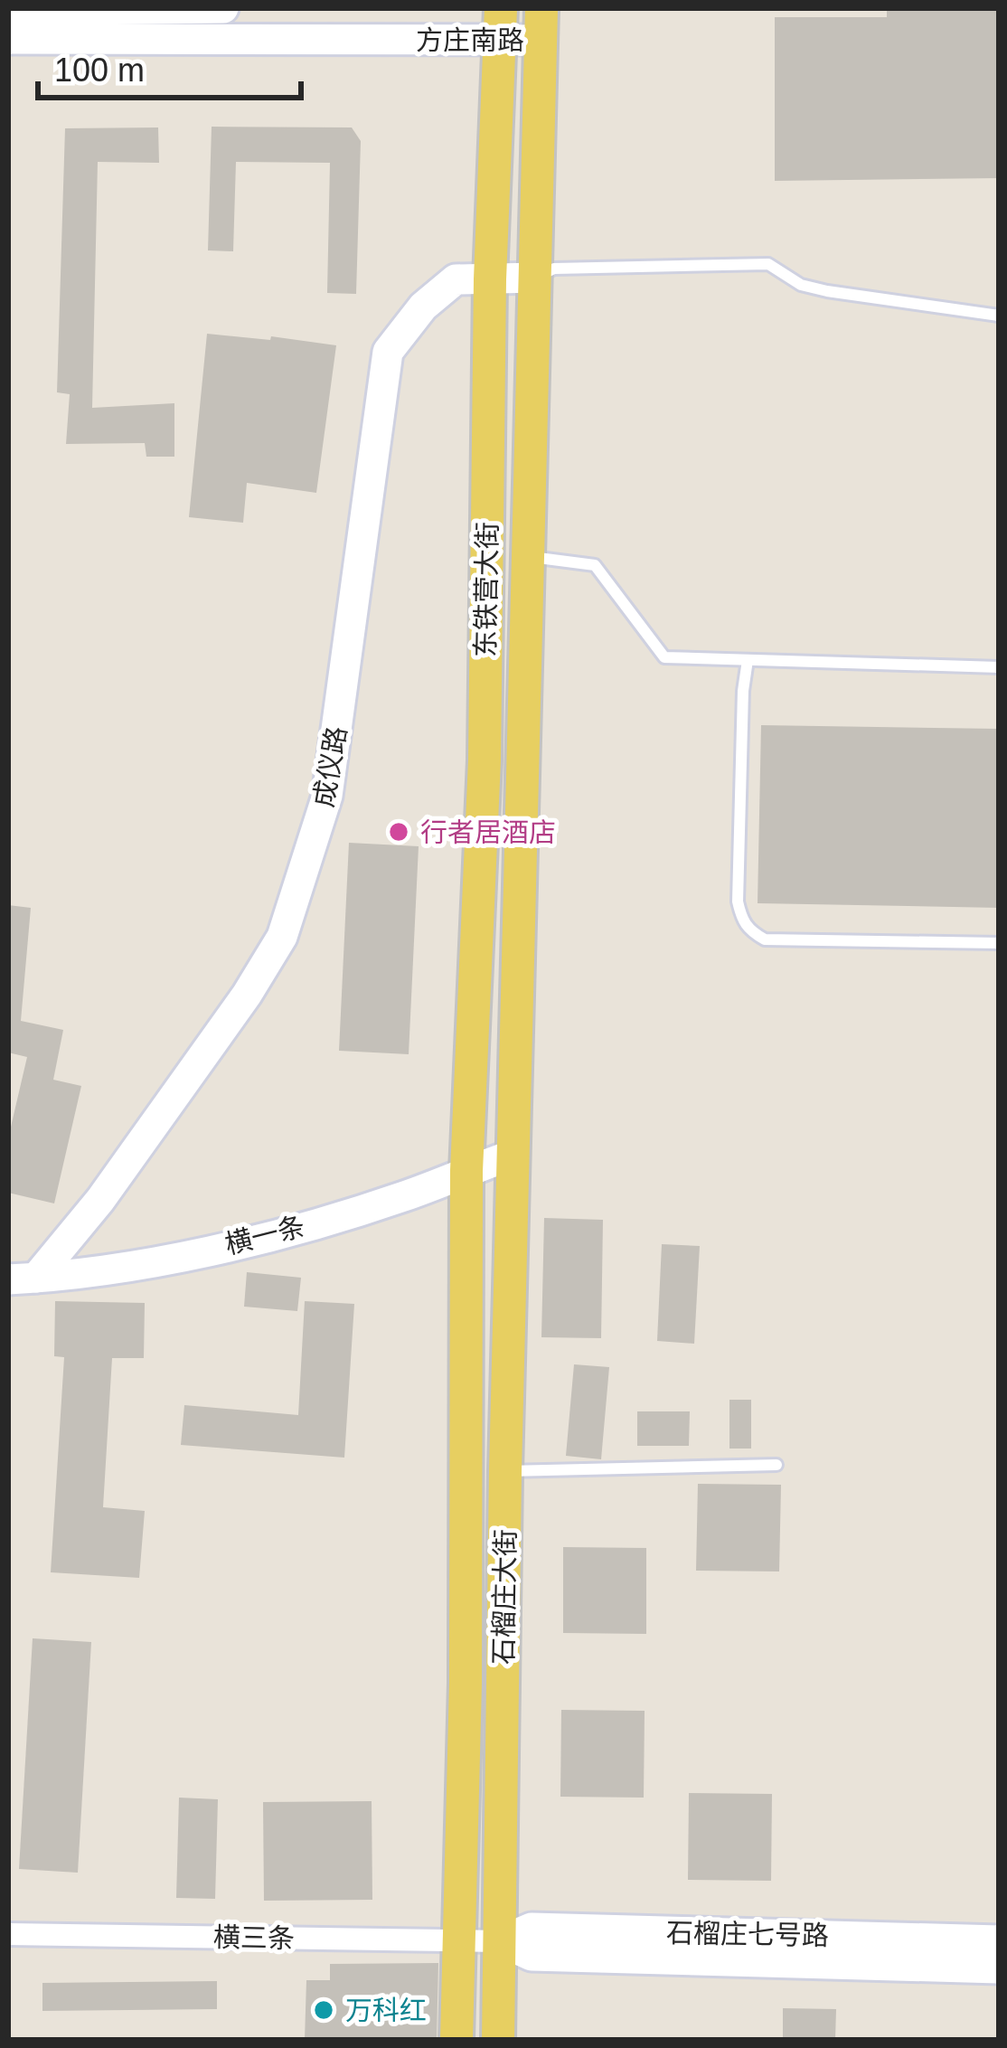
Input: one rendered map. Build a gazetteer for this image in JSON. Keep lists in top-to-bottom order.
{
  "streets": {
    "main road": [
      "方庄南路",
      "东铁营大街",
      "成仪路",
      "横一条",
      "石榴庄大街",
      "石榴庄七号路"
    ],
    "street": ["横三条"]
  },
  "crossings": [
    ["方庄南路", "东铁营大街"],
    ["东铁营大街", "成仪路"],
    ["东铁营大街", "横一条"],
    ["东铁营大街", "石榴庄大街"],
    ["成仪路", "横一条"],
    ["横一条", "石榴庄大街"],
    ["石榴庄大街", "石榴庄七号路"],
    ["石榴庄大街", "横三条"],
    ["石榴庄七号路", "横三条"]
  ],
  "places": ["行者居酒店", "万科红"],
  "scale_bar": "100 m"
}
